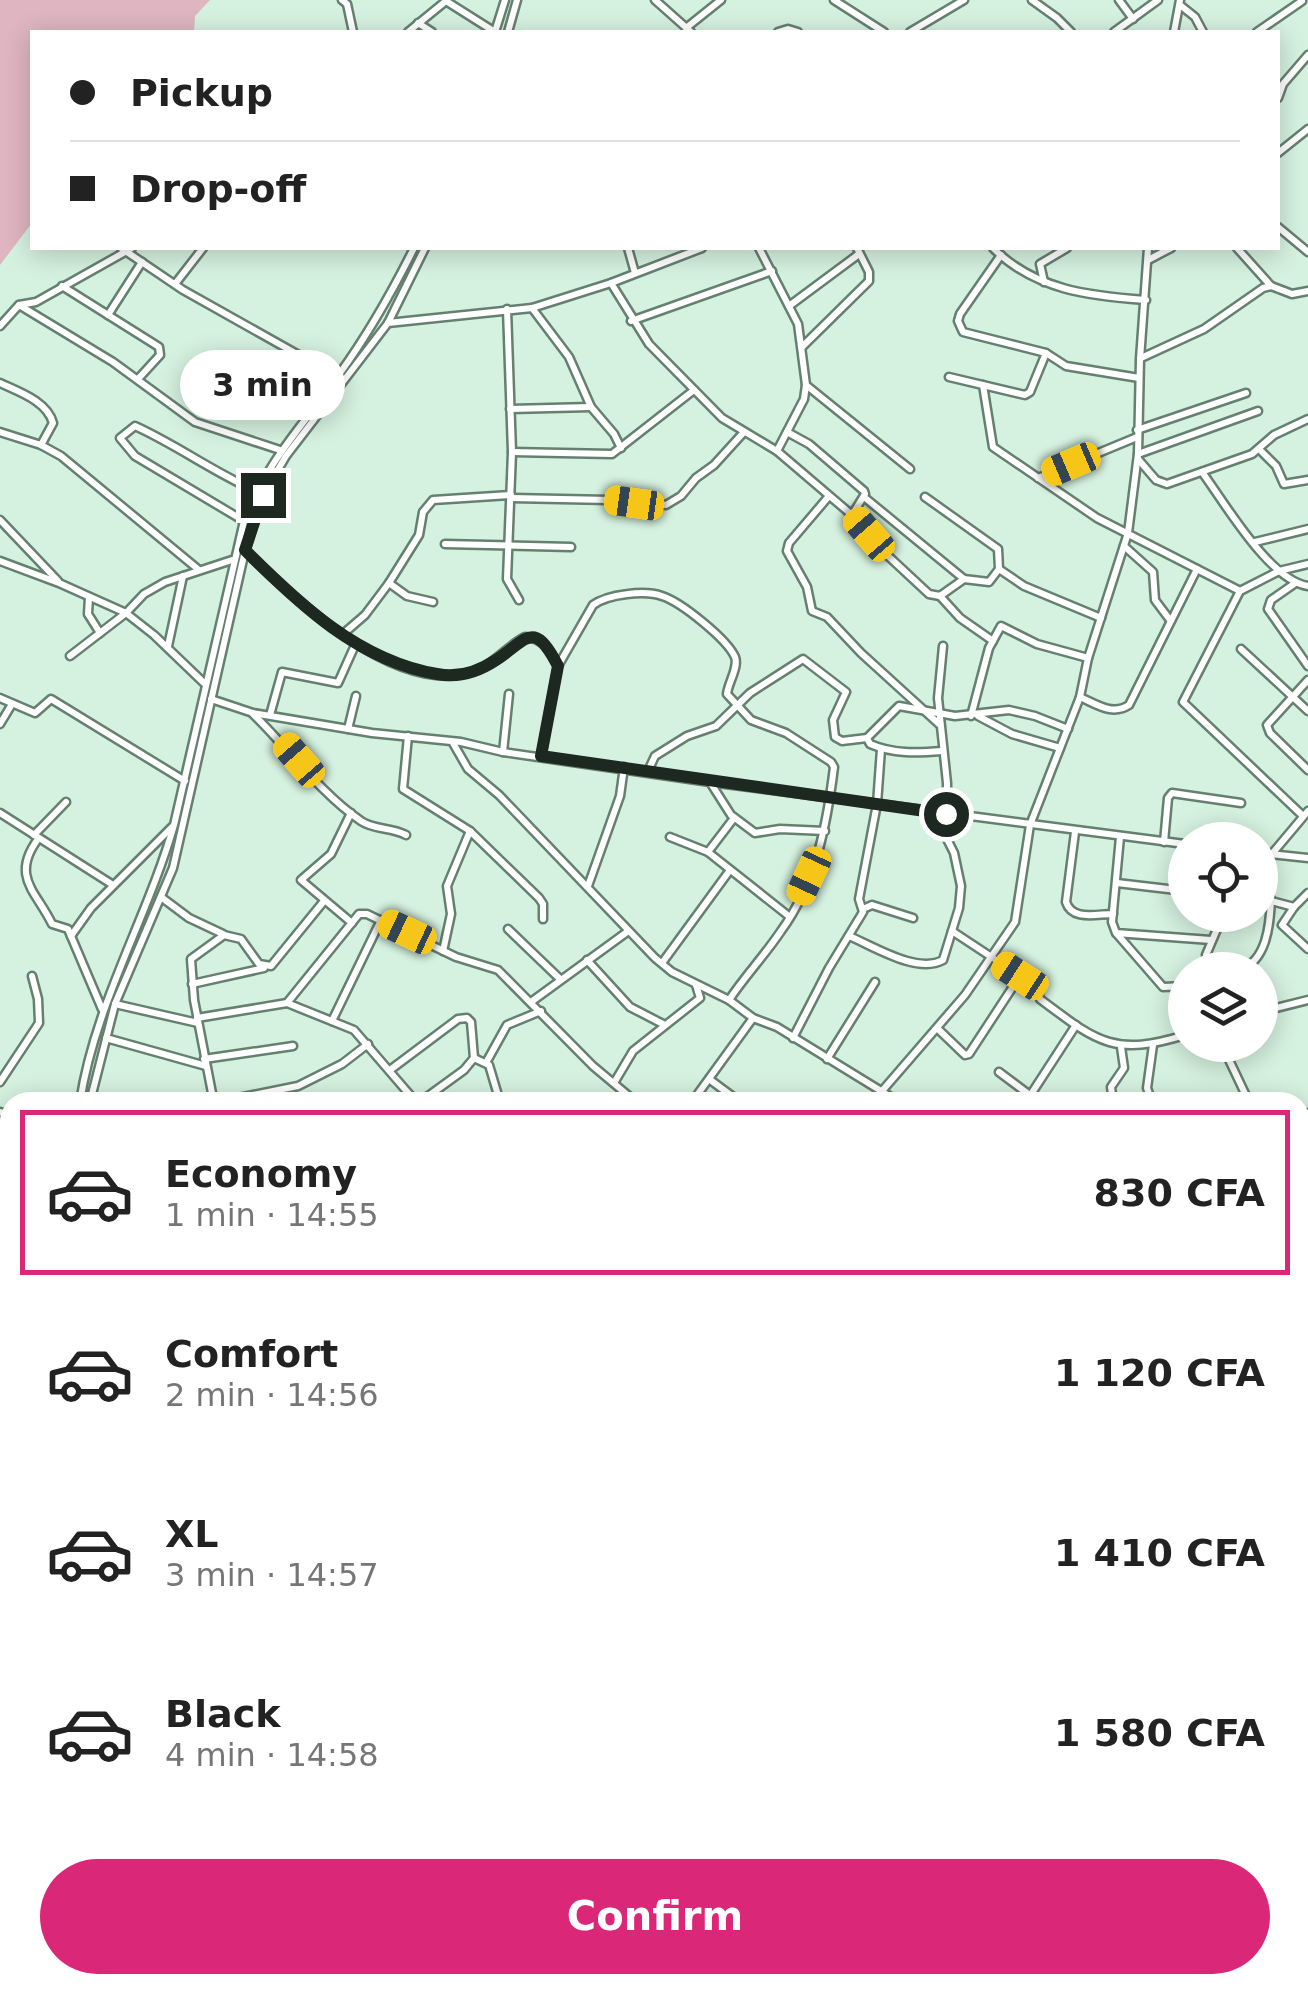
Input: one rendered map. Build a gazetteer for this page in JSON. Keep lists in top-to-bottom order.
{
  "page": {
    "banner": ["Pickup", "Drop-off"],
    "bubble": "3 min",
    "list": [
      {
        "name": "Economy",
        "note": "1 min · 14:55",
        "value": "830 CFA"
      },
      {
        "name": "Comfort",
        "note": "2 min · 14:56",
        "value": "1 120 CFA"
      },
      {
        "name": "XL",
        "note": "3 min · 14:57",
        "value": "1 410 CFA"
      },
      {
        "name": "Black",
        "note": "4 min · 14:58",
        "value": "1 580 CFA"
      }
    ],
    "buttons": "Confirm"
  }
}
